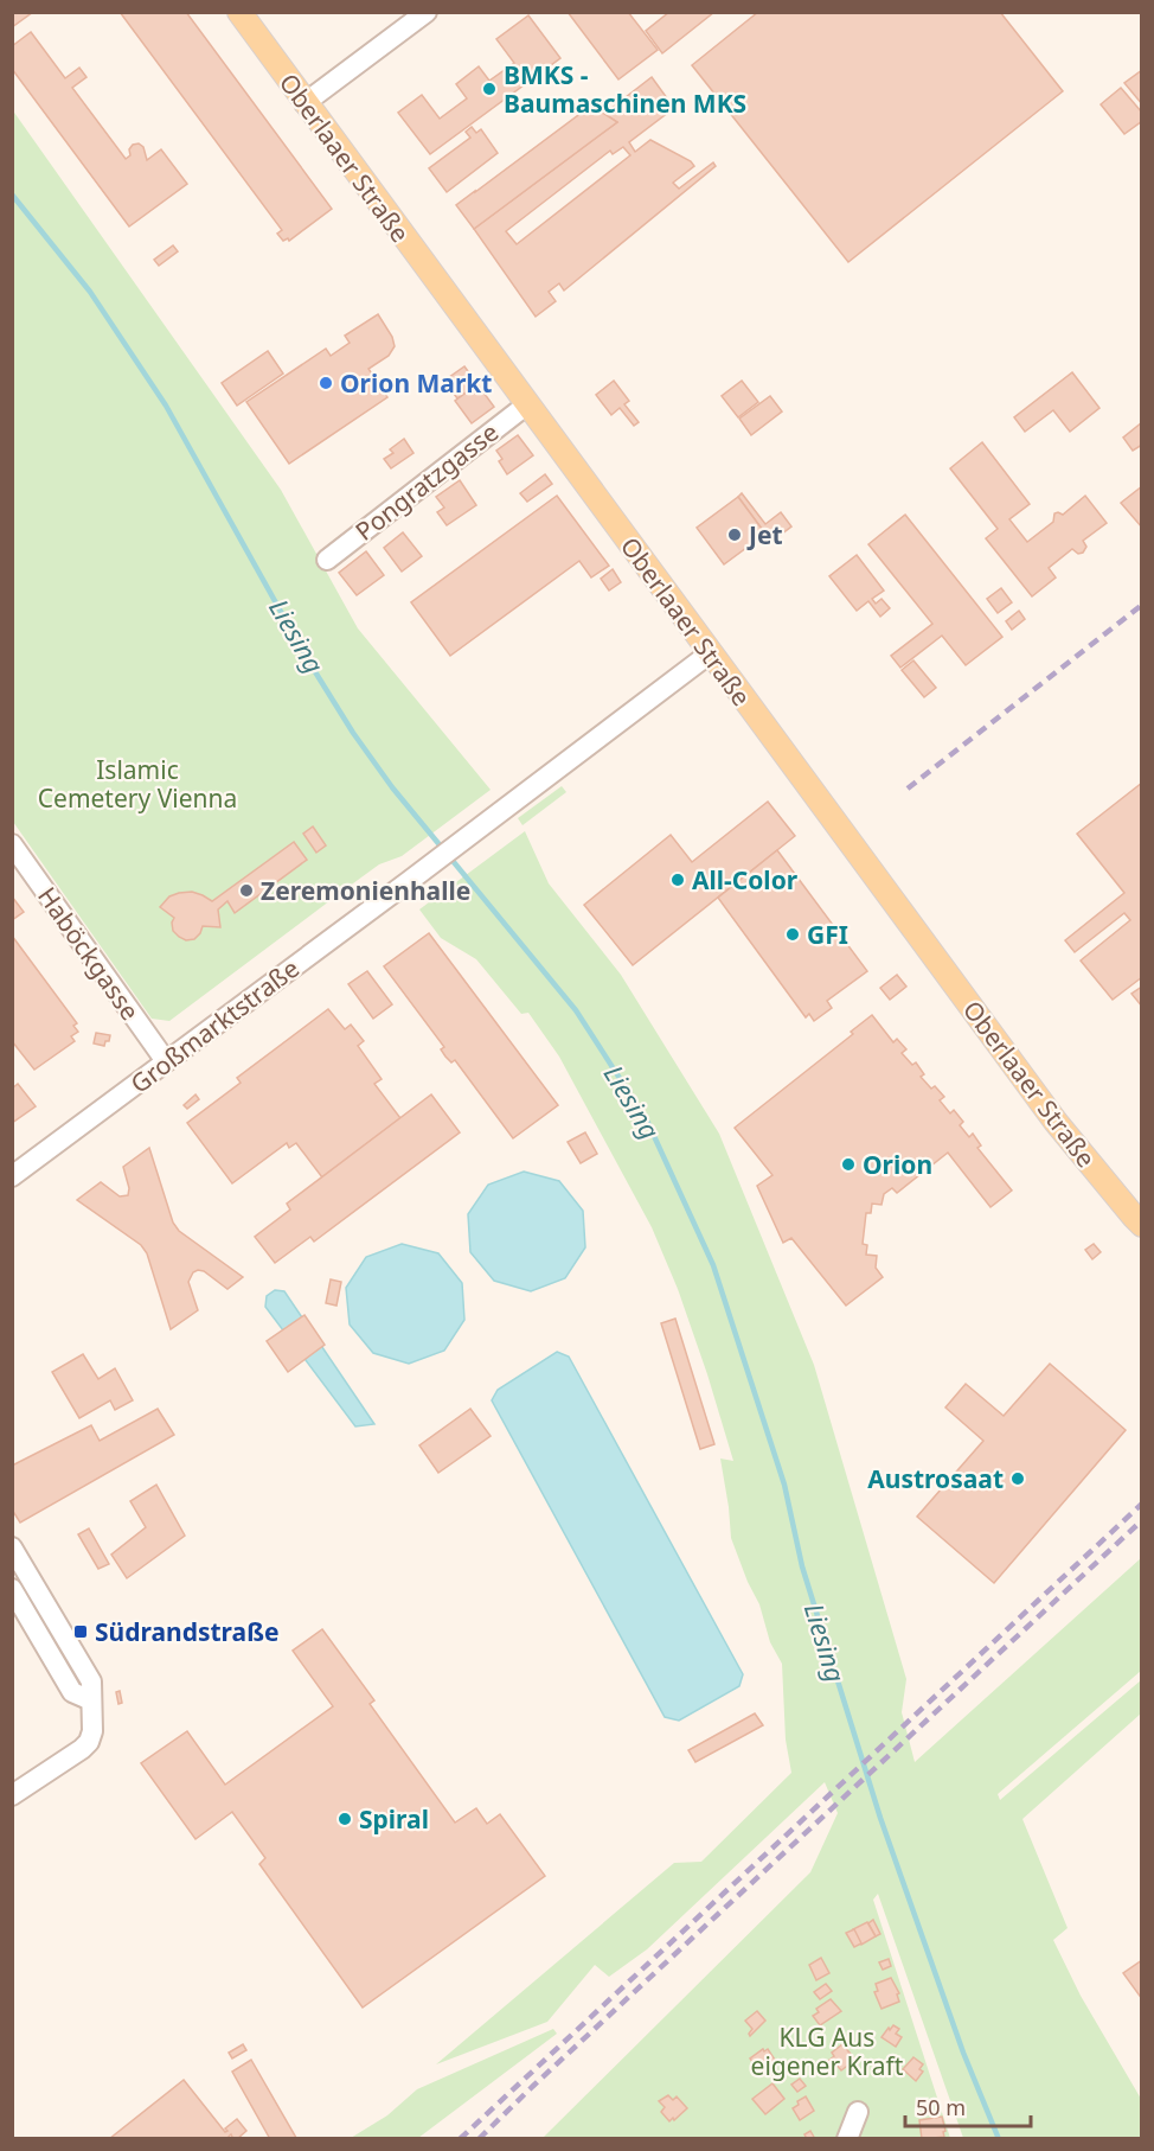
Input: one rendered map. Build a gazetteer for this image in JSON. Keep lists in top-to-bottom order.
{
  "streets": {
    "main road": ["Oberlaaer Straße"],
    "street": ["Pongratzgasse", "Haböckgasse", "Großmarktstraße"]
  },
  "crossings": [
    ["Oberlaaer Straße", "Pongratzgasse"],
    ["Oberlaaer Straße", "Großmarktstraße"],
    ["Haböckgasse", "Großmarktstraße"]
  ],
  "water": ["Liesing"],
  "parks": ["Islamic Cemetery Vienna", "KLG Aus eigener Kraft"],
  "places": {
    "other": [
      "BMKS - Baumaschinen MKS",
      "Orion Markt",
      "Jet",
      "All-Color",
      "Zeremonienhalle",
      "GFI",
      "Orion",
      "Austrosaat",
      "Spiral"
    ],
    "transit": ["Südrandstraße"]
  },
  "scale_bar": "50 m"
}
